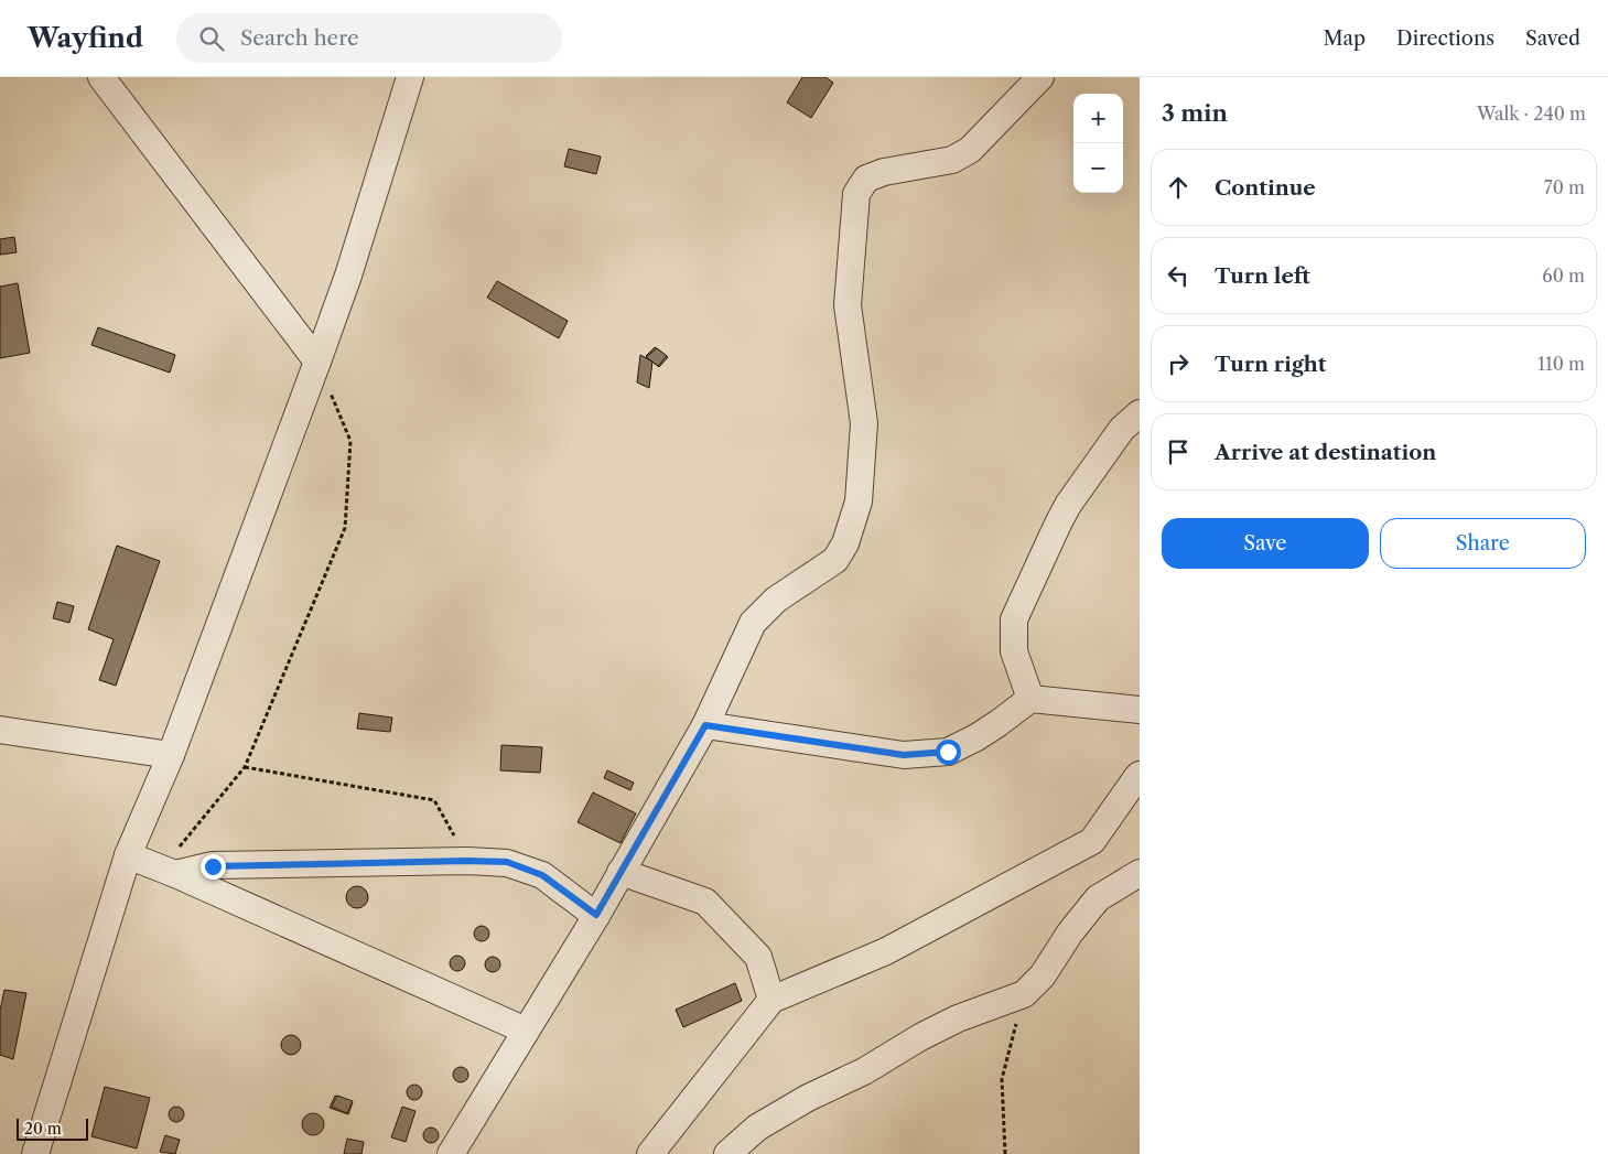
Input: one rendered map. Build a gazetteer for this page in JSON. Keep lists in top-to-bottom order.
{
  "scale_bar": "20 m",
  "page": {
    "header": "Wayfind",
    "search": "Search here",
    "nav": ["Map", "Directions", "Saved"],
    "heading": ["3 min", "Walk · 240 m"],
    "map_buttons": ["+", "−"],
    "list": [
      ["Continue", "70 m"],
      ["Turn left", "60 m"],
      ["Turn right", "110 m"],
      "Arrive at destination"
    ],
    "buttons": ["Save", "Share"],
    "scale": "20 m"
  }
}
